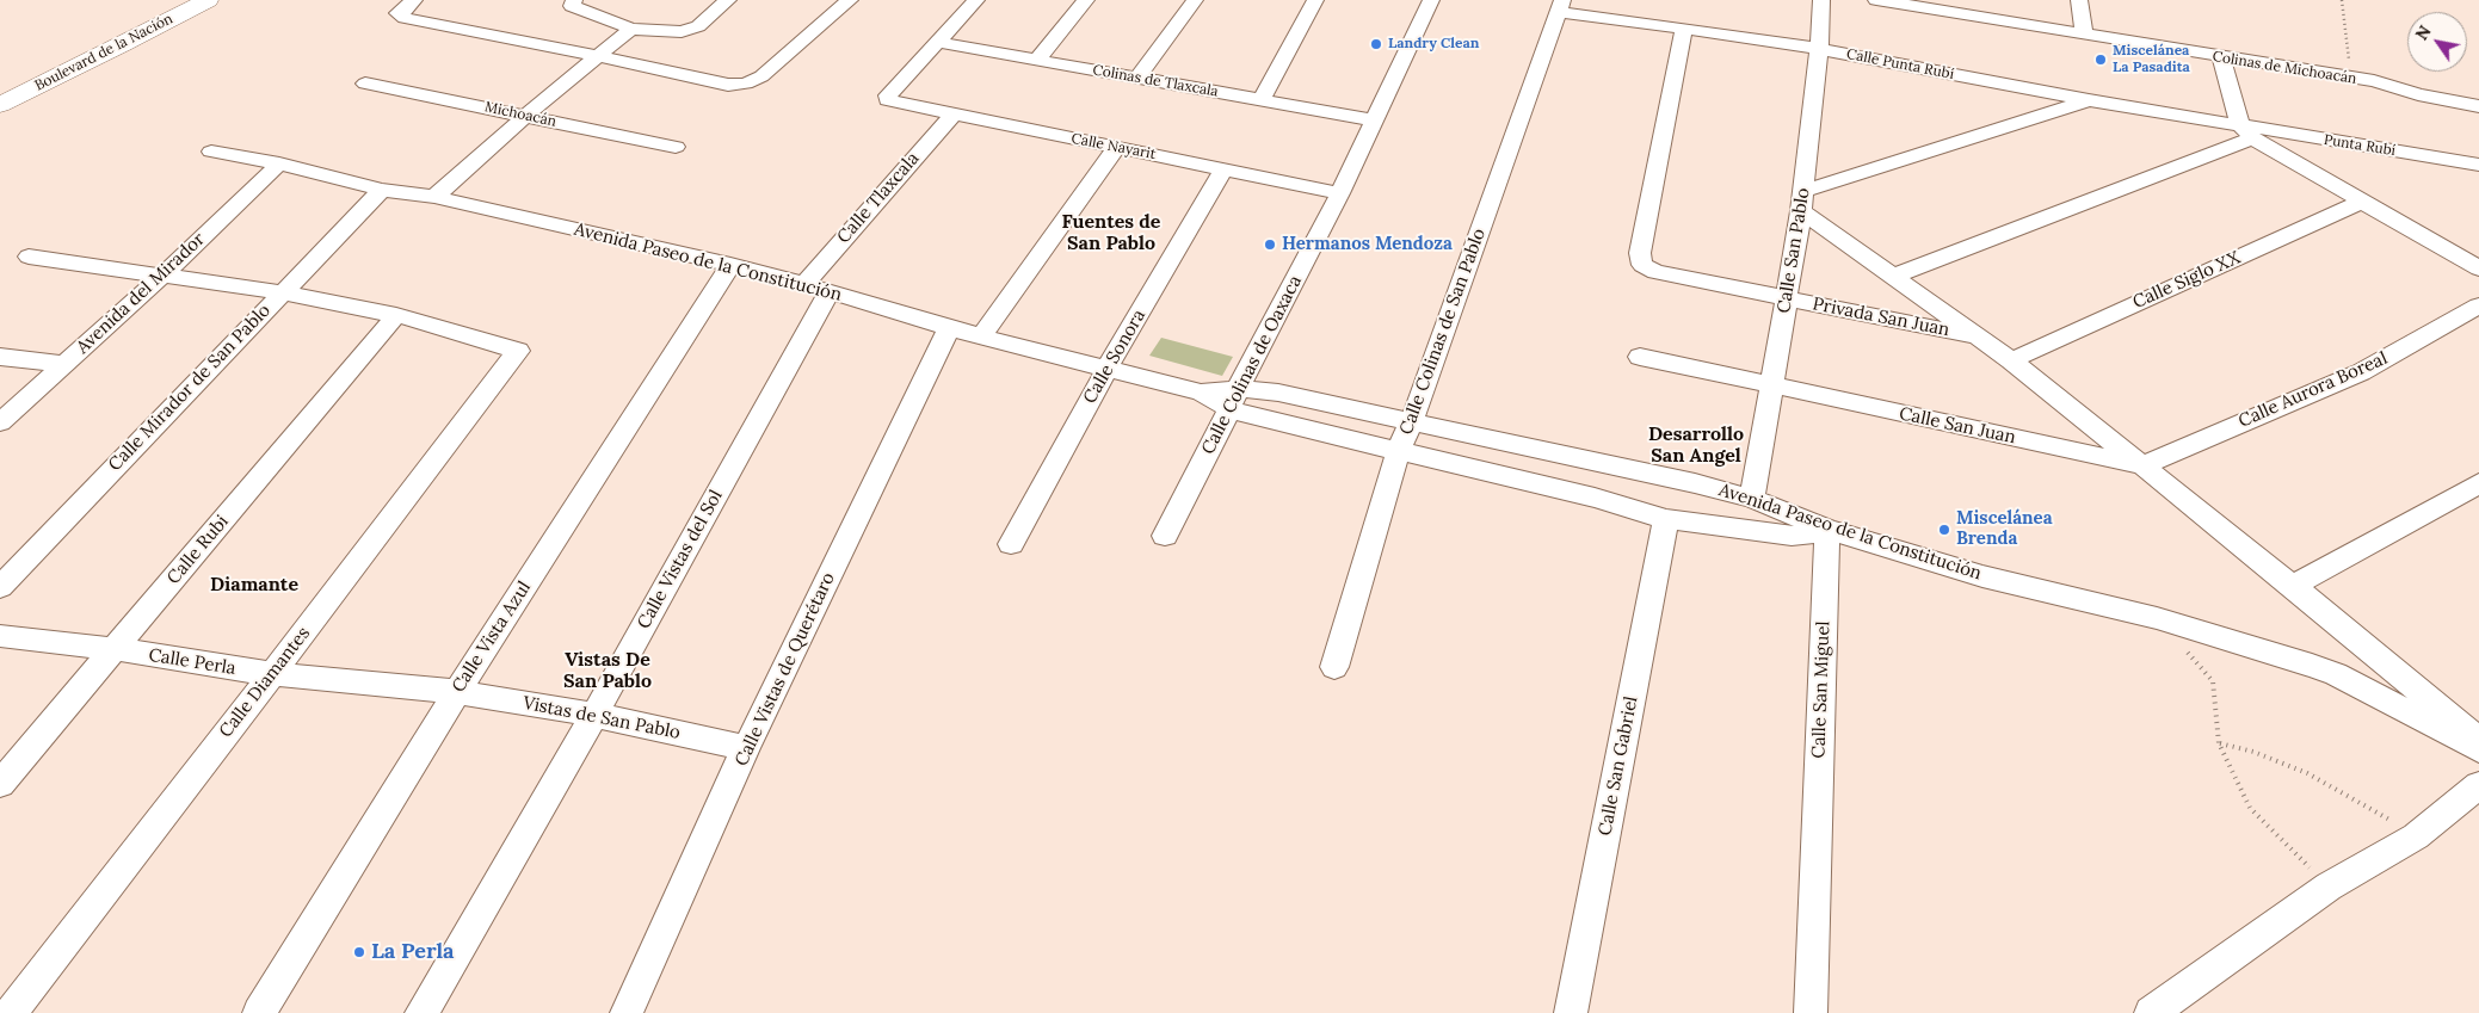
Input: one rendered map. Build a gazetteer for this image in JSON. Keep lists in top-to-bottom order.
{
  "streets": {
    "main road": ["Boulevard de la Nación"],
    "street": [
      "Calle Punta Rubí",
      "Colinas de Michoacán",
      "Colinas de Tlaxcala",
      "Michoacán",
      "Punta Rubí",
      "Calle Nayarit",
      "Calle Tlaxcala",
      "Calle San Pablo",
      "Avenida Paseo de la Constitución",
      "Calle Siglo XX",
      "Avenida del Mirador",
      "Privada San Juan",
      "Calle Colinas de San Pablo",
      "Calle Sonora",
      "Calle Colinas de Oaxaca",
      "Calle Mirador de San Pablo",
      "Calle Aurora Boreal",
      "Calle San Juan",
      "Calle Rubi",
      "Calle Vistas del Sol",
      "Calle Vista Azul",
      "Calle Perla",
      "Calle Vistas de Querétaro",
      "Calle Diamantes",
      "Calle San Miguel",
      "Vistas de San Pablo",
      "Calle San Gabriel"
    ]
  },
  "crossings": [
    ["Calle Punta Rubí", "Punta Rubí"],
    ["Calle Punta Rubí", "Calle San Pablo"],
    ["Calle Punta Rubí", "Privada San Juan"],
    ["Calle Punta Rubí", "Calle Colinas de San Pablo"],
    ["Colinas de Tlaxcala", "Calle Nayarit"],
    ["Colinas de Tlaxcala", "Calle Colinas de Oaxaca"],
    ["Calle Nayarit", "Calle Tlaxcala"],
    ["Calle Nayarit", "Calle Sonora"],
    ["Calle Nayarit", "Calle Colinas de Oaxaca"],
    ["Calle Tlaxcala", "Avenida Paseo de la Constitución"],
    ["Calle Tlaxcala", "Calle Vistas del Sol"],
    ["Calle San Pablo", "Avenida Paseo de la Constitución"],
    ["Calle San Pablo", "Privada San Juan"],
    ["Calle San Pablo", "Calle San Juan"],
    ["Avenida Paseo de la Constitución", "Avenida del Mirador"],
    ["Avenida Paseo de la Constitución", "Calle Colinas de San Pablo"],
    ["Avenida Paseo de la Constitución", "Calle Sonora"],
    ["Avenida Paseo de la Constitución", "Calle Colinas de Oaxaca"],
    ["Avenida Paseo de la Constitución", "Calle Mirador de San Pablo"],
    ["Avenida Paseo de la Constitución", "Calle Vistas del Sol"],
    ["Avenida Paseo de la Constitución", "Calle Vista Azul"],
    ["Avenida Paseo de la Constitución", "Calle Vistas de Querétaro"],
    ["Avenida Paseo de la Constitución", "Calle San Miguel"],
    ["Calle Aurora Boreal", "Calle San Juan"],
    ["Calle Rubi", "Calle Perla"],
    ["Calle Rubi", "Calle Diamantes"],
    ["Calle Vistas del Sol", "Vistas de San Pablo"],
    ["Calle Vista Azul", "Calle Perla"],
    ["Calle Vista Azul", "Vistas de San Pablo"],
    ["Calle Perla", "Calle Diamantes"],
    ["Calle Perla", "Vistas de San Pablo"],
    ["Calle Vistas de Querétaro", "Vistas de San Pablo"]
  ],
  "districts": [
    "Fuentes de San Pablo",
    "Desarrollo San Angel",
    "Diamante",
    "Vistas De San Pablo"
  ],
  "places": [
    "Landry Clean",
    "Miscelánea La Pasadita",
    "Hermanos Mendoza",
    "Miscelánea Brenda",
    "La Perla"
  ],
  "north": "top left"
}
